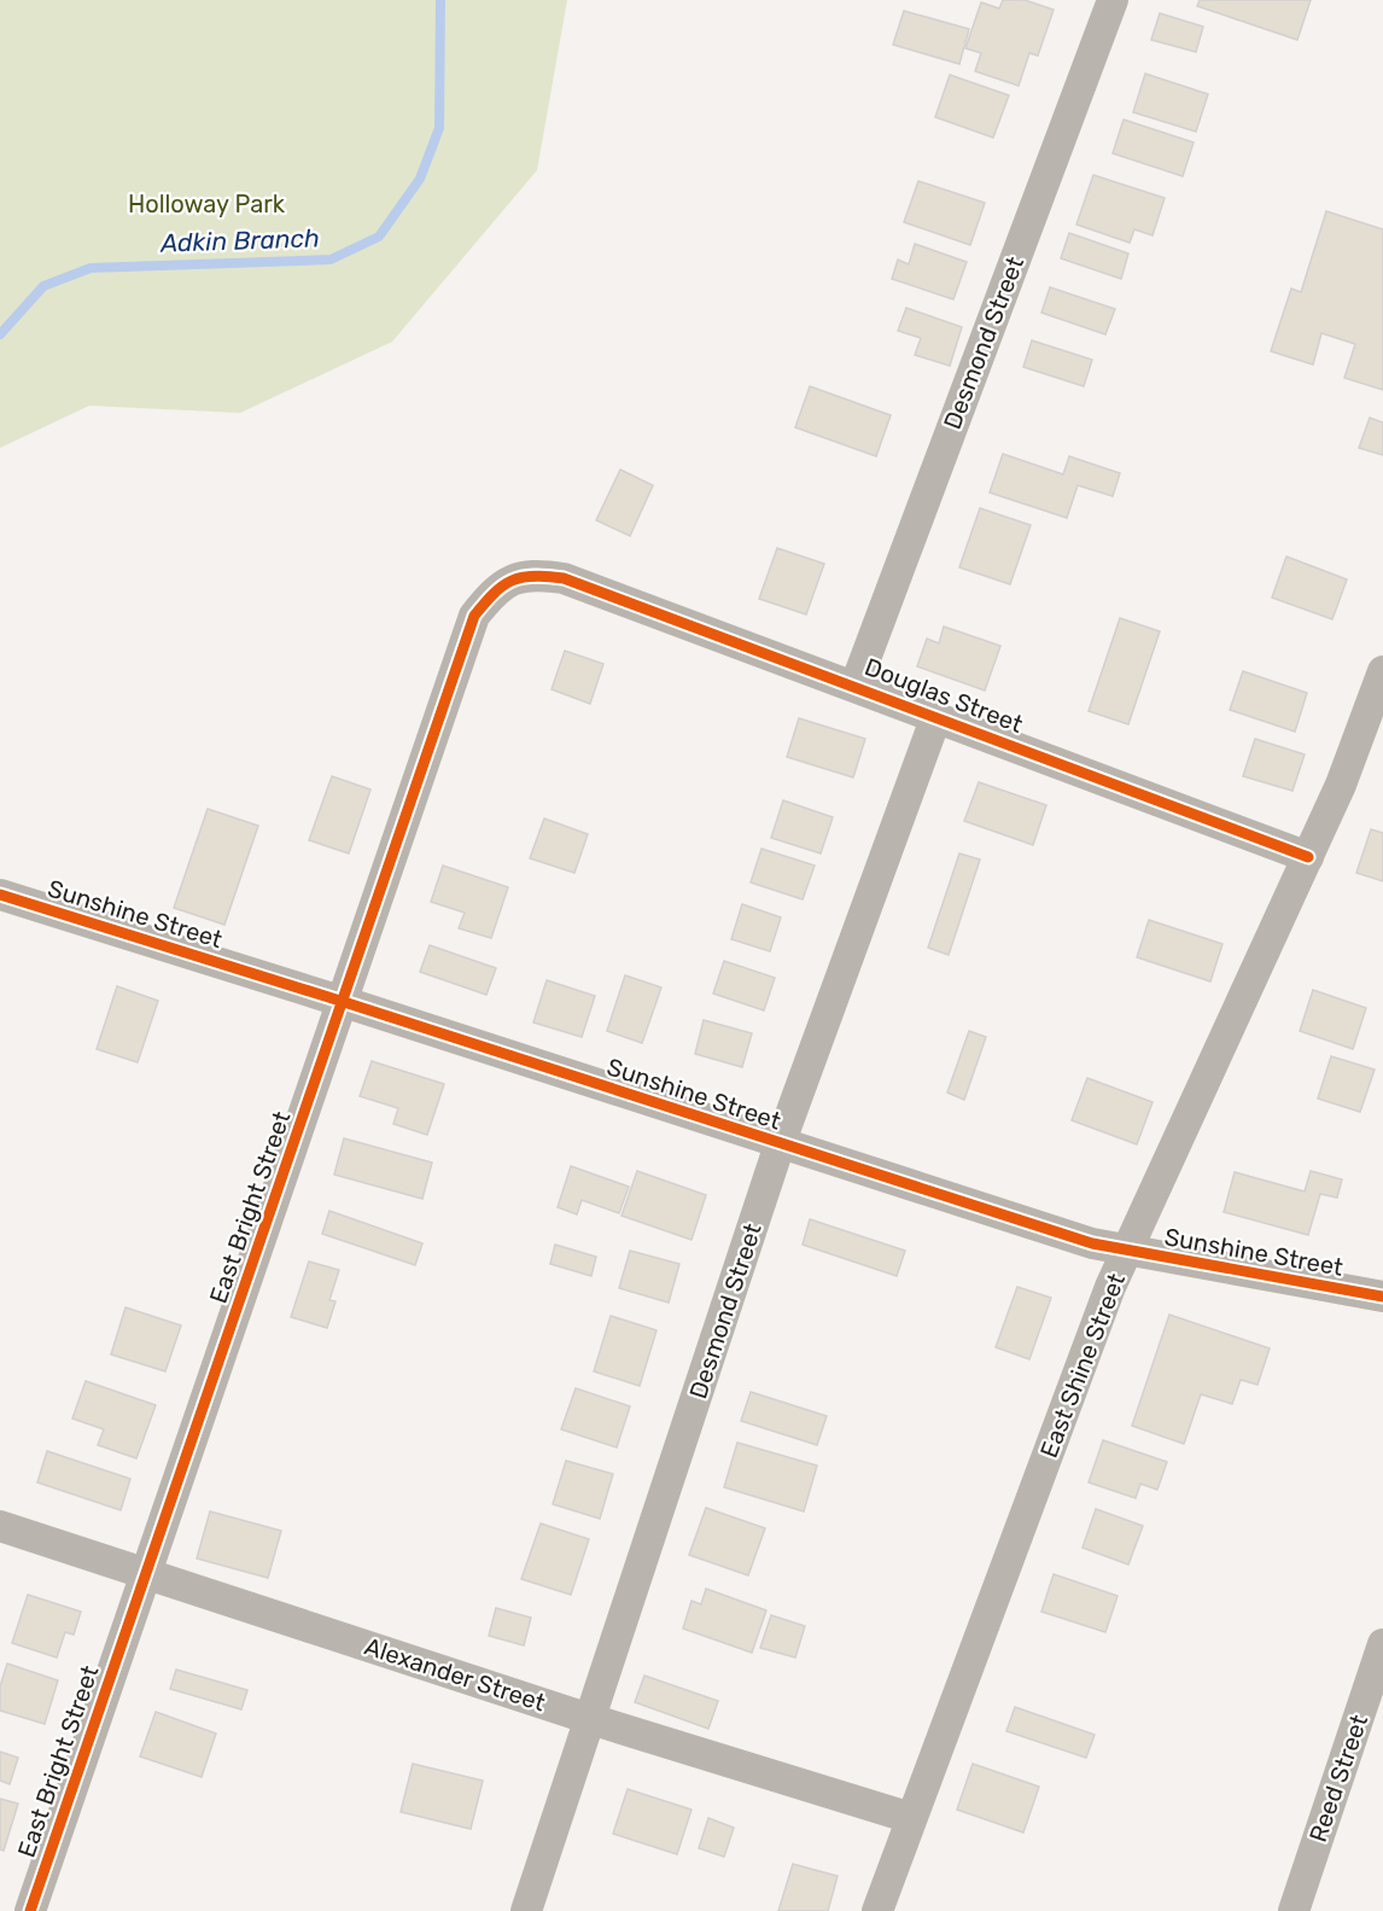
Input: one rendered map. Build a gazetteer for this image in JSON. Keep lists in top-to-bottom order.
{
  "streets": {
    "street": [
      "Desmond Street",
      "Douglas Street",
      "Sunshine Street",
      "East Bright Street",
      "East Shine Street",
      "Alexander Street",
      "Reed Street"
    ]
  },
  "crossings": [
    ["Desmond Street", "Douglas Street"],
    ["Desmond Street", "Sunshine Street"],
    ["Desmond Street", "Alexander Street"],
    ["Douglas Street", "East Bright Street"],
    ["Douglas Street", "East Shine Street"],
    ["Sunshine Street", "East Bright Street"],
    ["Sunshine Street", "East Shine Street"],
    ["East Bright Street", "Alexander Street"],
    ["East Shine Street", "Alexander Street"]
  ],
  "water": ["Adkin Branch"],
  "parks": ["Holloway Park"]
}
